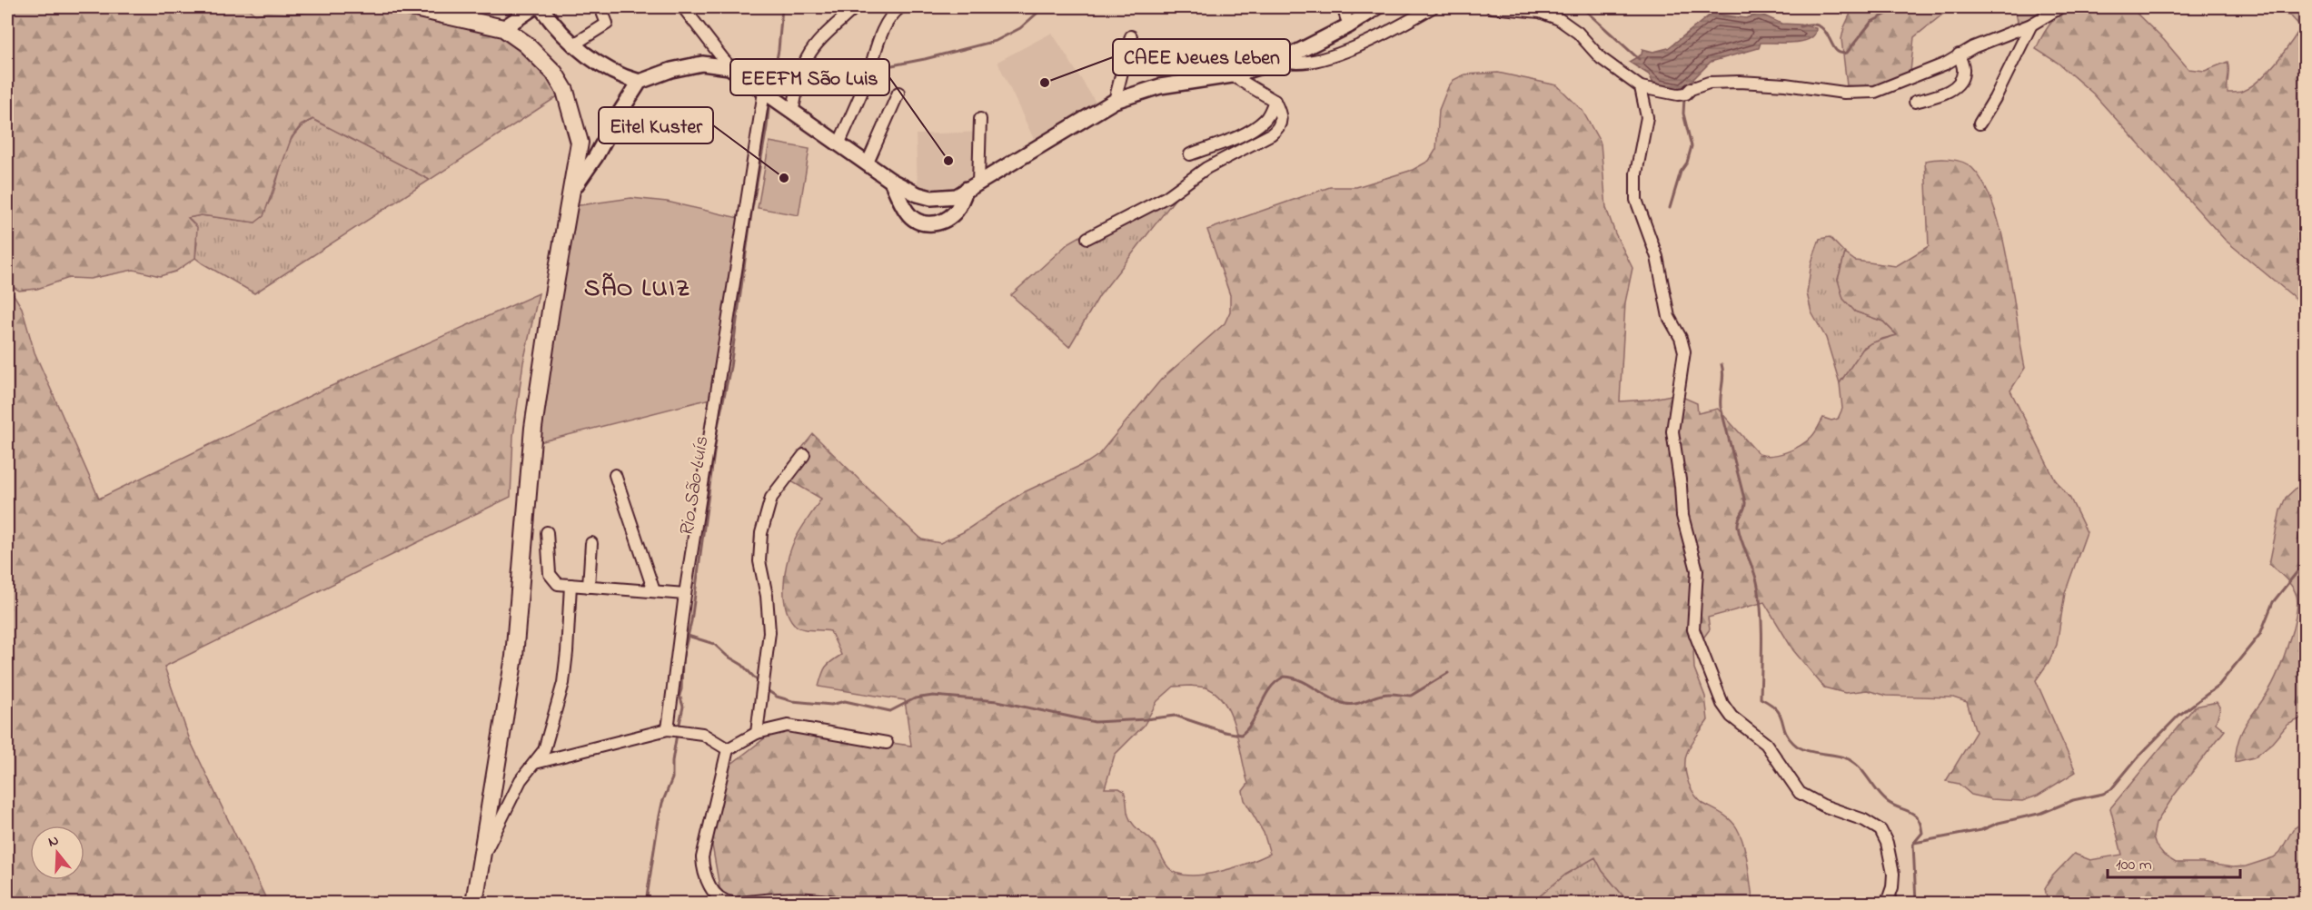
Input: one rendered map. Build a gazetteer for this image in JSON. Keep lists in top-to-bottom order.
{
  "districts": ["SÃO LUIZ"],
  "water": ["Rio São Luís"],
  "places": ["CAEE Neues Leben", "EEEFM São Luis", "Eitel Kuster"],
  "scale_bar": "100 m",
  "north": "top"
}
